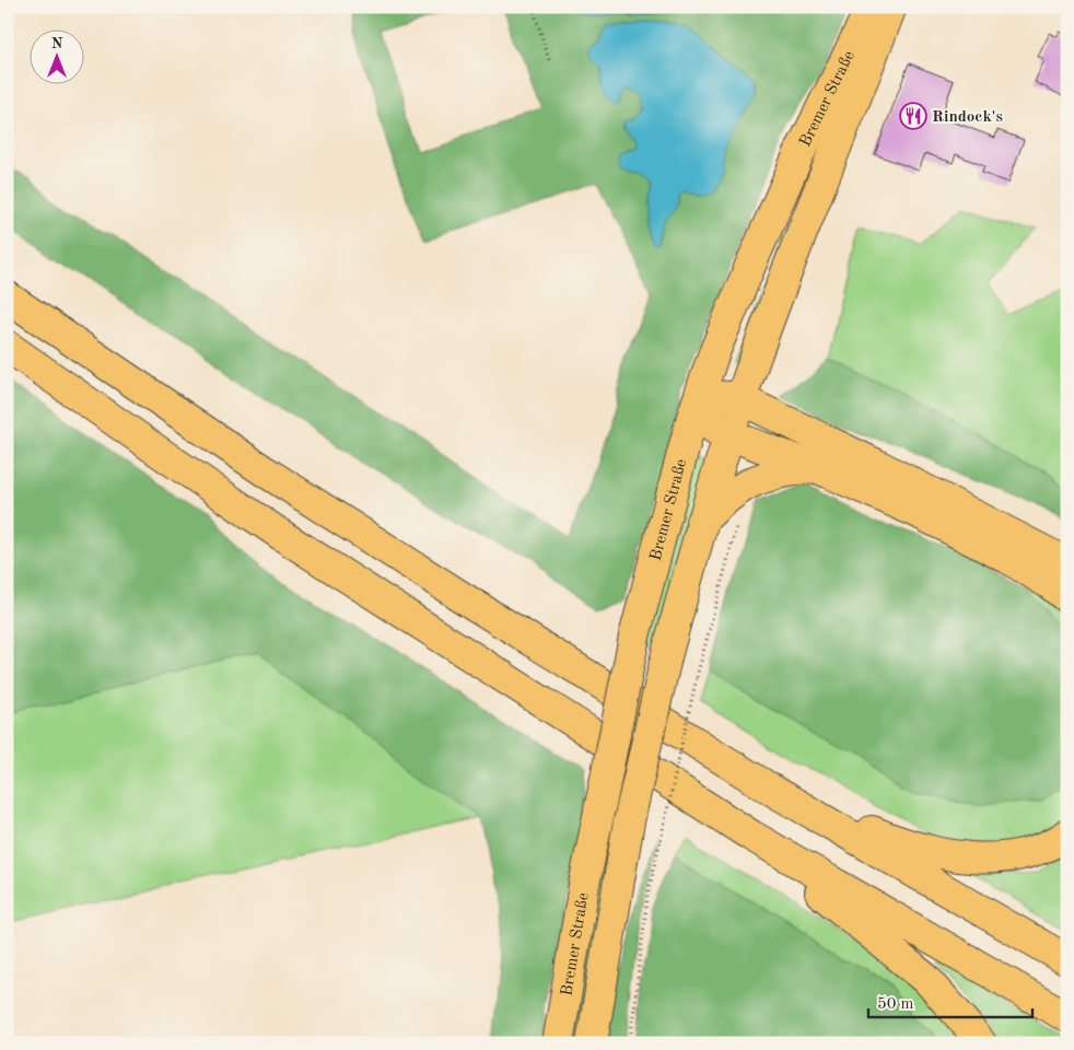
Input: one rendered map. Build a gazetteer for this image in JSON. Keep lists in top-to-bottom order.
{
  "streets": {
    "main road": ["Bremer Straße"]
  },
  "places": {
    "restaurant": ["Rindock's"]
  },
  "scale_bar": "50 m",
  "north": "top"
}
